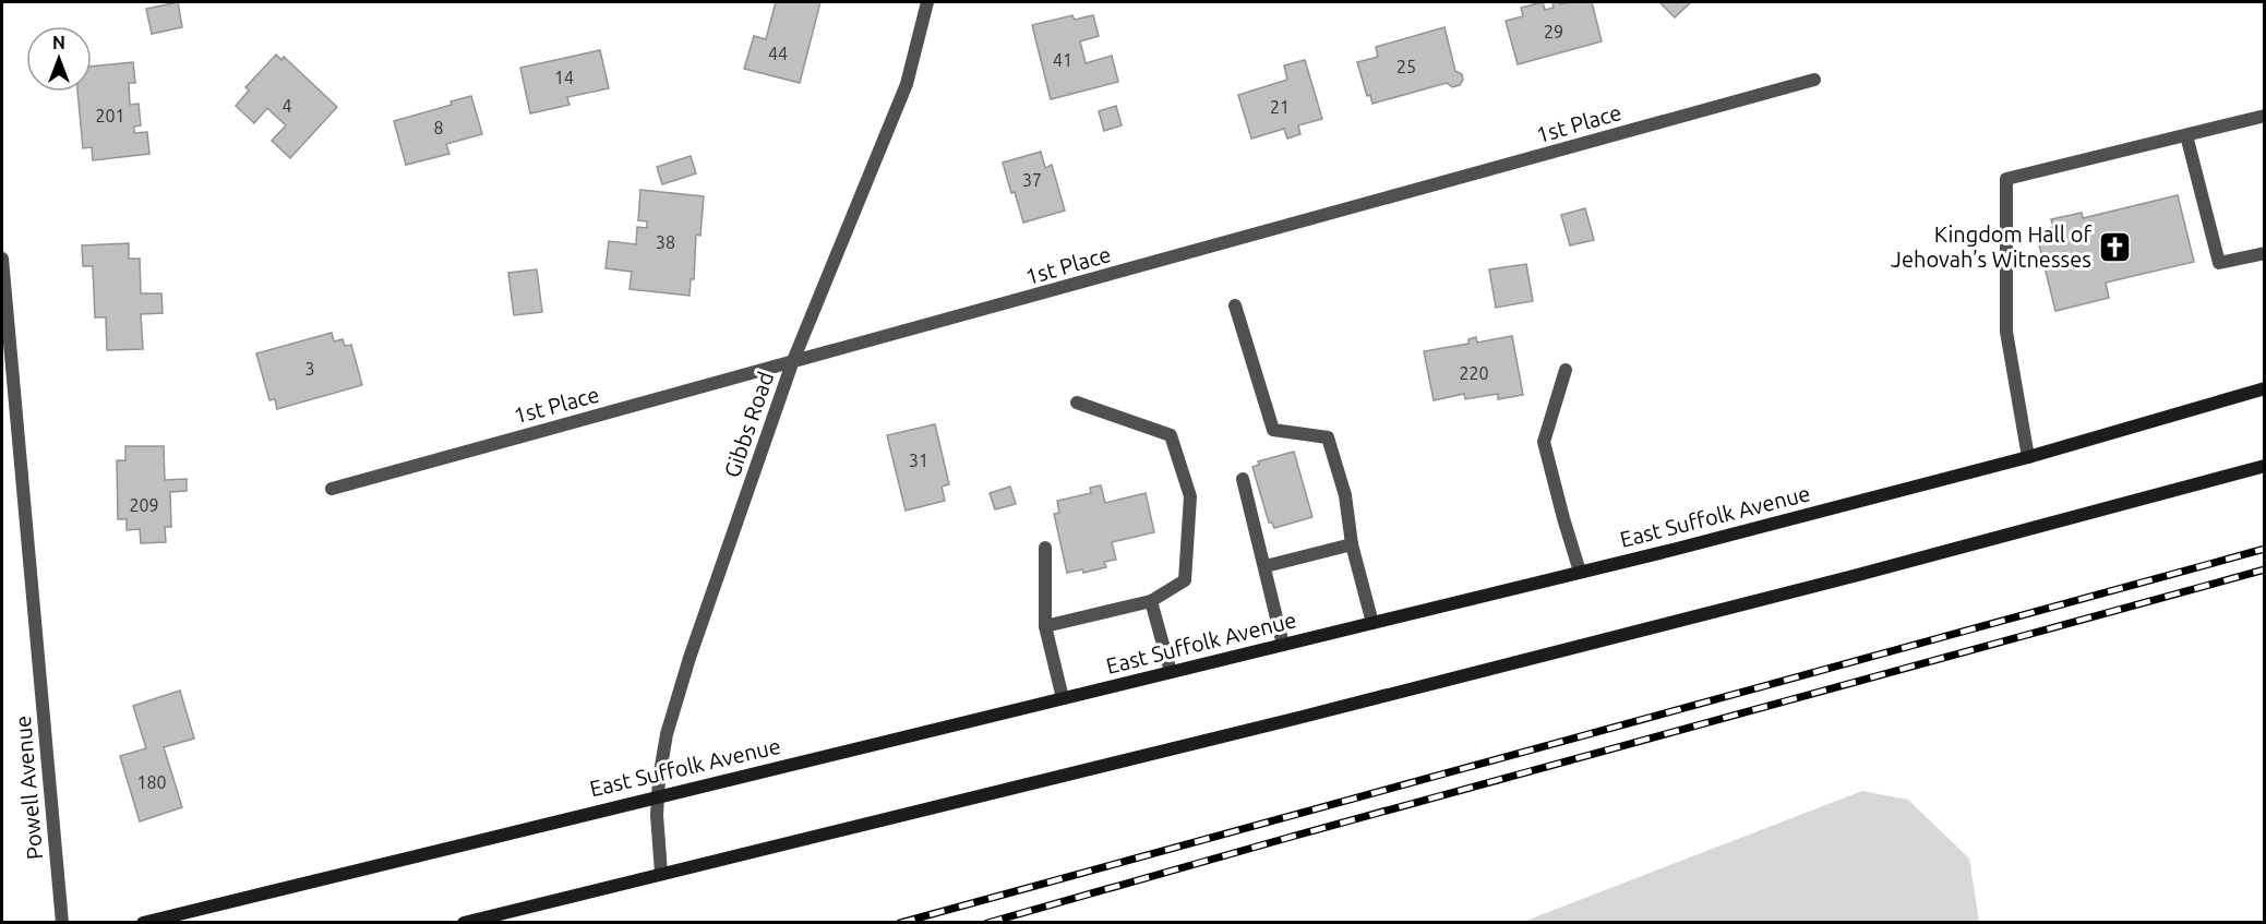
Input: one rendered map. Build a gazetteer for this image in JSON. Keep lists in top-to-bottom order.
{
  "streets": {
    "main road": ["East Suffolk Avenue"],
    "street": ["1st Place", "Gibbs Road", "Powell Avenue"]
  },
  "crossings": [
    ["1st Place", "Gibbs Road"],
    ["Gibbs Road", "East Suffolk Avenue"]
  ],
  "places": {
    "church": ["Kingdom Hall of Jehovah’s Witnesses"]
  },
  "house_numbers": [
    "29",
    "44",
    "41",
    "25",
    "14",
    "4",
    "21",
    "201",
    "8",
    "37",
    "38",
    "3",
    "220",
    "31",
    "209",
    "180"
  ],
  "north": "top"
}
